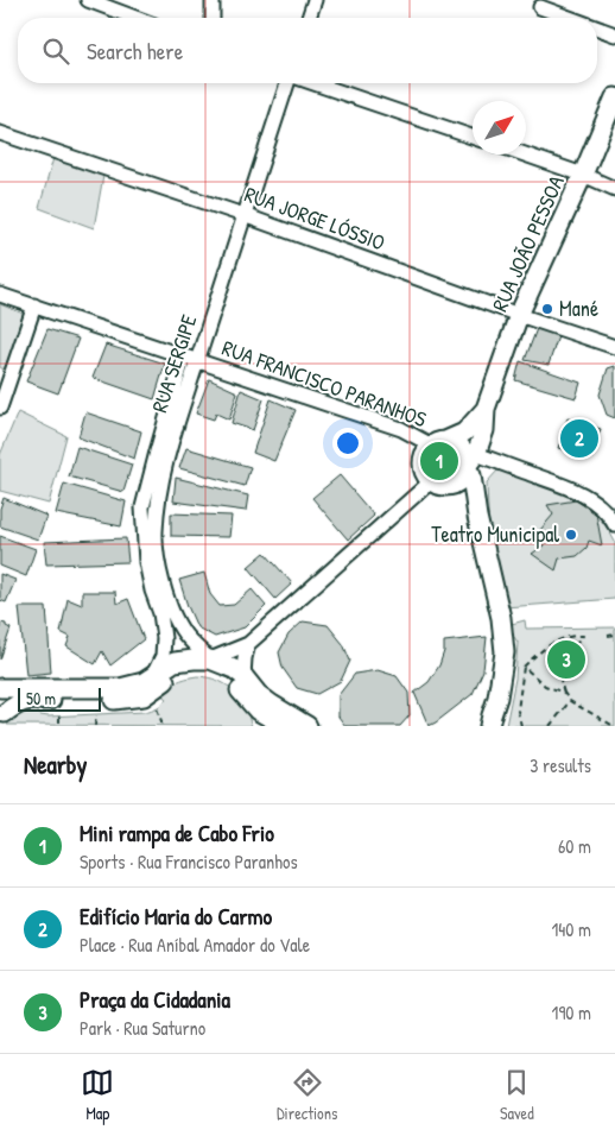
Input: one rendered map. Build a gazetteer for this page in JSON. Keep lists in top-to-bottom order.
{
  "streets": {
    "street": [
      "RUA JORGE LÓSSIO",
      "RUA JOÃO PESSOA",
      "RUA SERGIPE",
      "RUA FRANCISCO PARANHOS"
    ]
  },
  "crossings": [
    ["RUA JORGE LÓSSIO", "RUA JOÃO PESSOA"],
    ["RUA JORGE LÓSSIO", "RUA SERGIPE"],
    ["RUA JOÃO PESSOA", "RUA FRANCISCO PARANHOS"],
    ["RUA SERGIPE", "RUA FRANCISCO PARANHOS"]
  ],
  "places": ["Mané", "Teatro Municipal"],
  "scale_bar": "50 m",
  "north": "top right",
  "page": {
    "search": "Search here",
    "pins": ["2", "1", "3"],
    "scale": "50 m",
    "heading": ["Nearby", "3 results"],
    "list": [
      {
        "mark": "1",
        "name": "Mini rampa de Cabo Frio",
        "note": "Sports · Rua Francisco Paranhos",
        "value": "60 m"
      },
      {
        "mark": "2",
        "name": "Edifício Maria do Carmo",
        "note": "Place · Rua Aníbal Amador do Vale",
        "value": "140 m"
      },
      {
        "mark": "3",
        "name": "Praça da Cidadania",
        "note": "Park · Rua Saturno",
        "value": "190 m"
      }
    ],
    "nav": ["Map", "Directions", "Saved"]
  }
}
